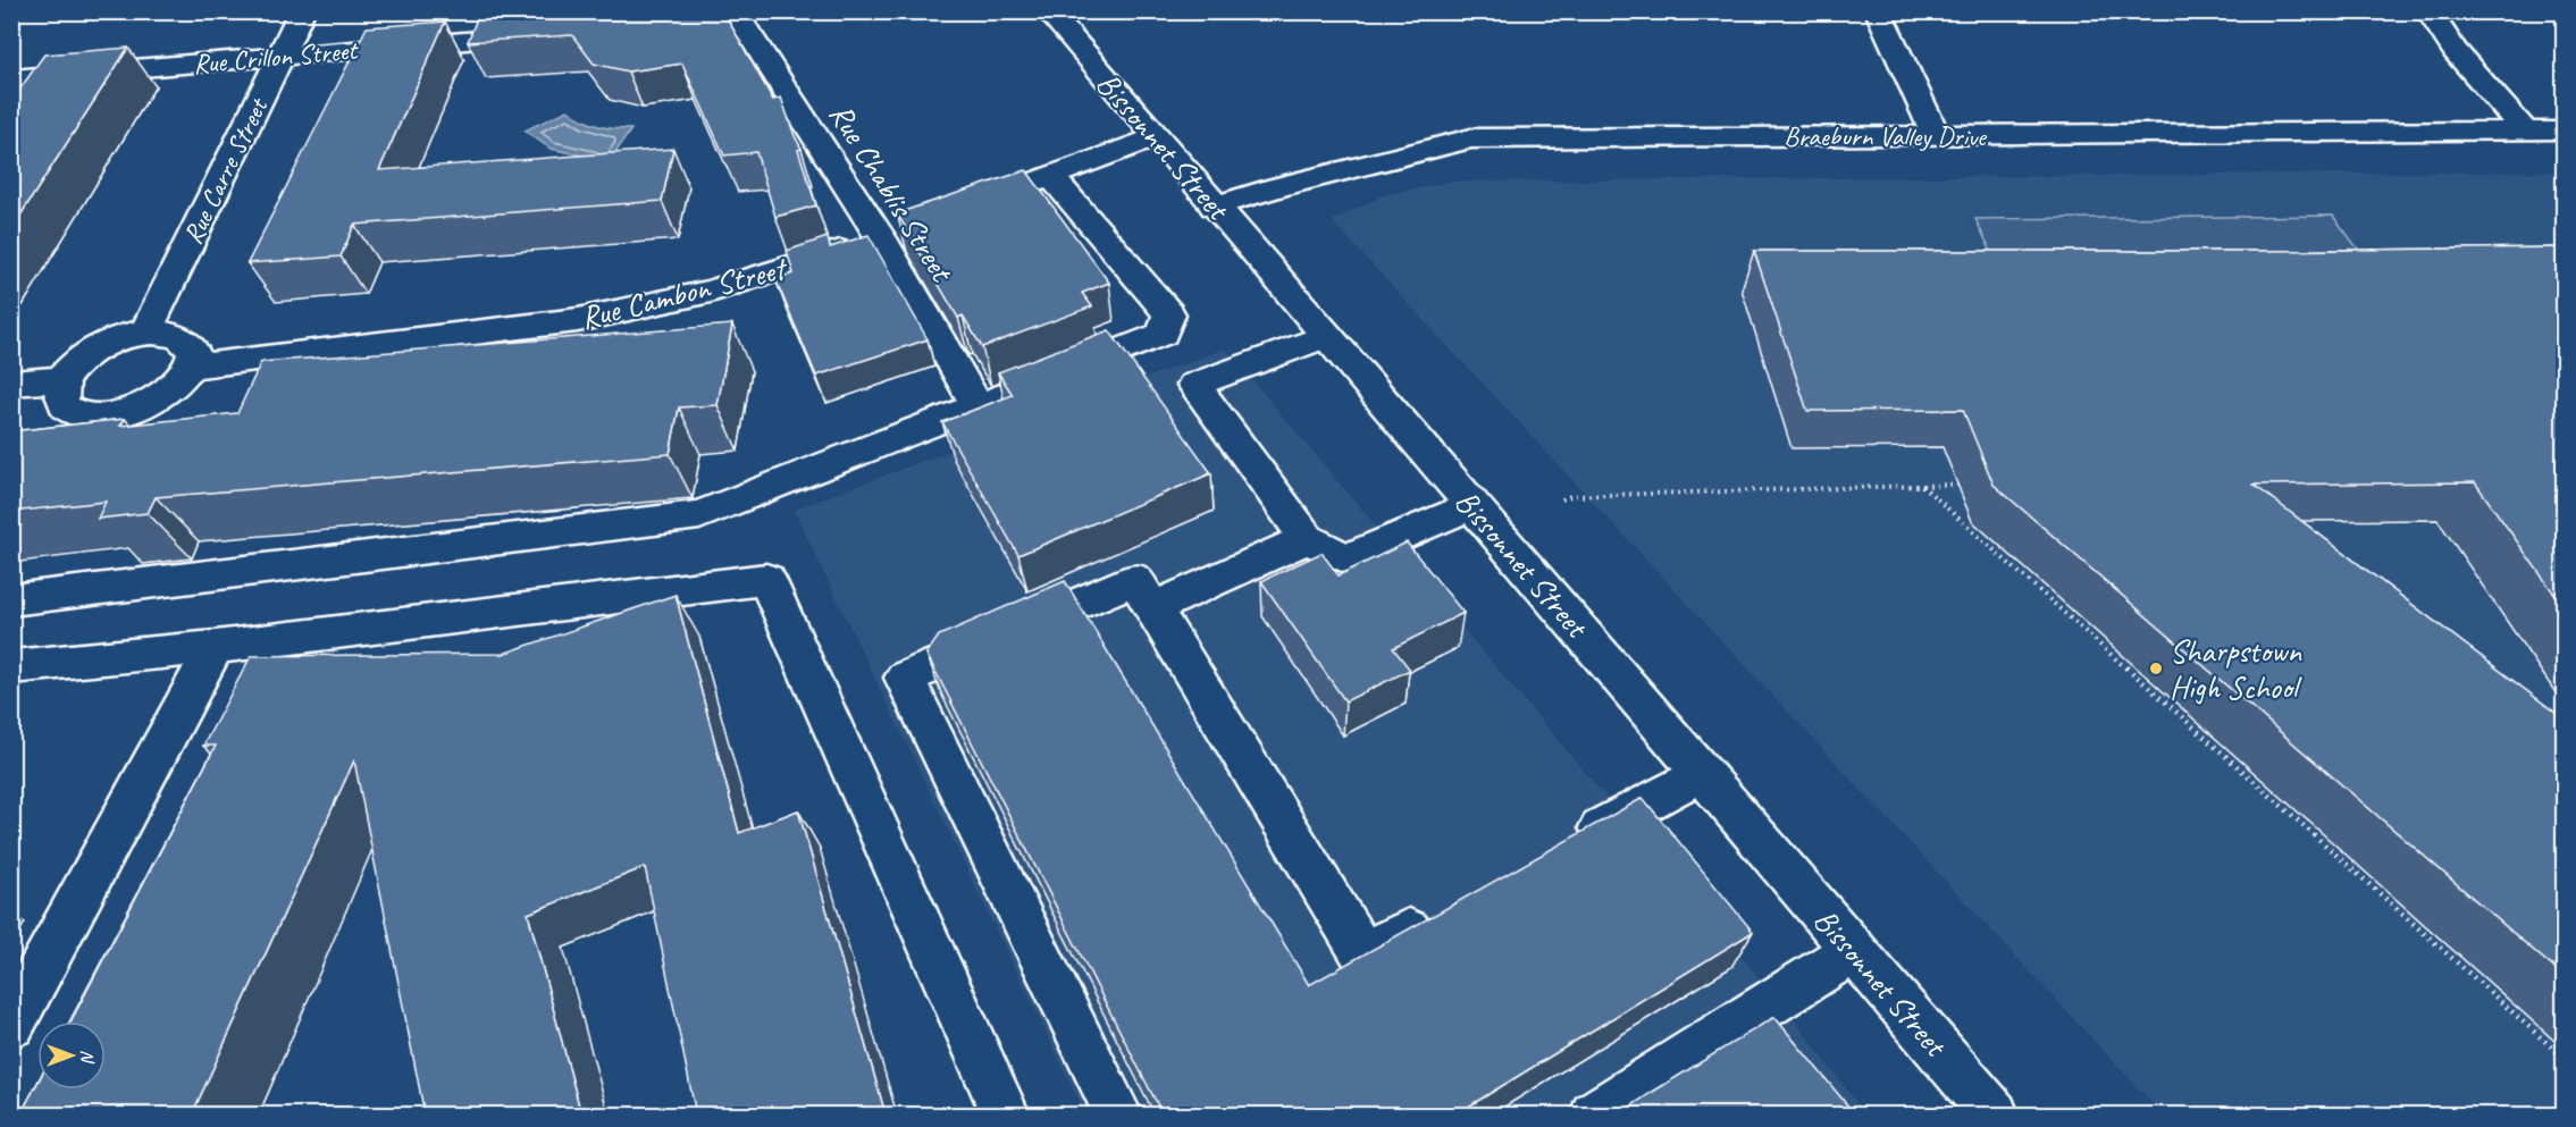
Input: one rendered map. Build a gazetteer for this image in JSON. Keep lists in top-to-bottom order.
{
  "streets": {
    "street": [
      "Rue Crillon Street",
      "Braeburn Valley Drive",
      "Bissonnet Street",
      "Rue Carre Street",
      "Rue Chablis Street",
      "Rue Cambon Street"
    ]
  },
  "crossings": [
    ["Rue Crillon Street", "Rue Carre Street"],
    ["Braeburn Valley Drive", "Bissonnet Street"],
    ["Rue Chablis Street", "Rue Cambon Street"]
  ],
  "places": ["Sharpstown High School"],
  "north": "right"
}
